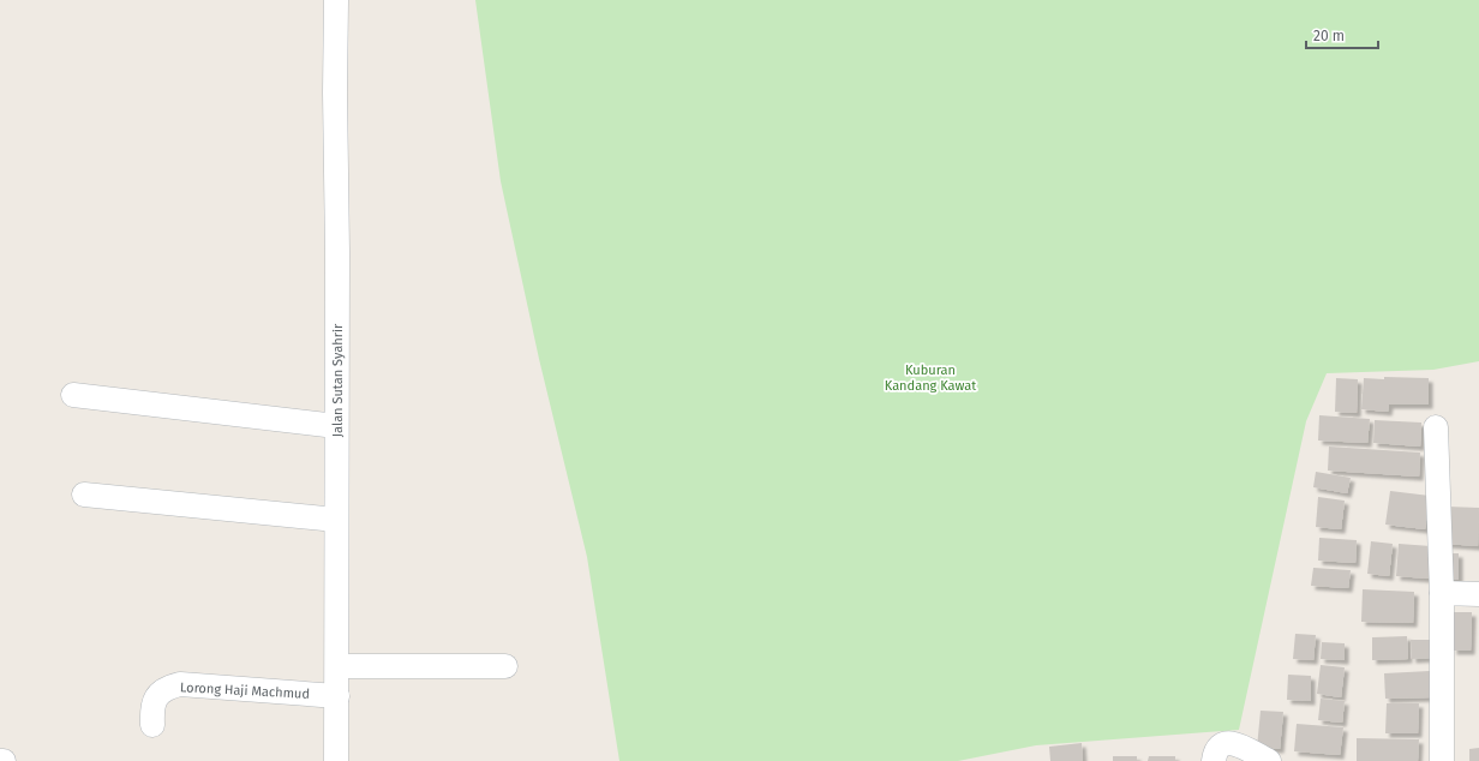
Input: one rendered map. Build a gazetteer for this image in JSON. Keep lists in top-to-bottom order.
{
  "streets": {
    "street": ["Jalan Sutan Syahrir", "Lorong Haji Machmud"]
  },
  "crossings": [
    ["Jalan Sutan Syahrir", "Lorong Haji Machmud"]
  ],
  "parks": ["Kuburan Kandang Kawat"],
  "scale_bar": "20 m"
}
